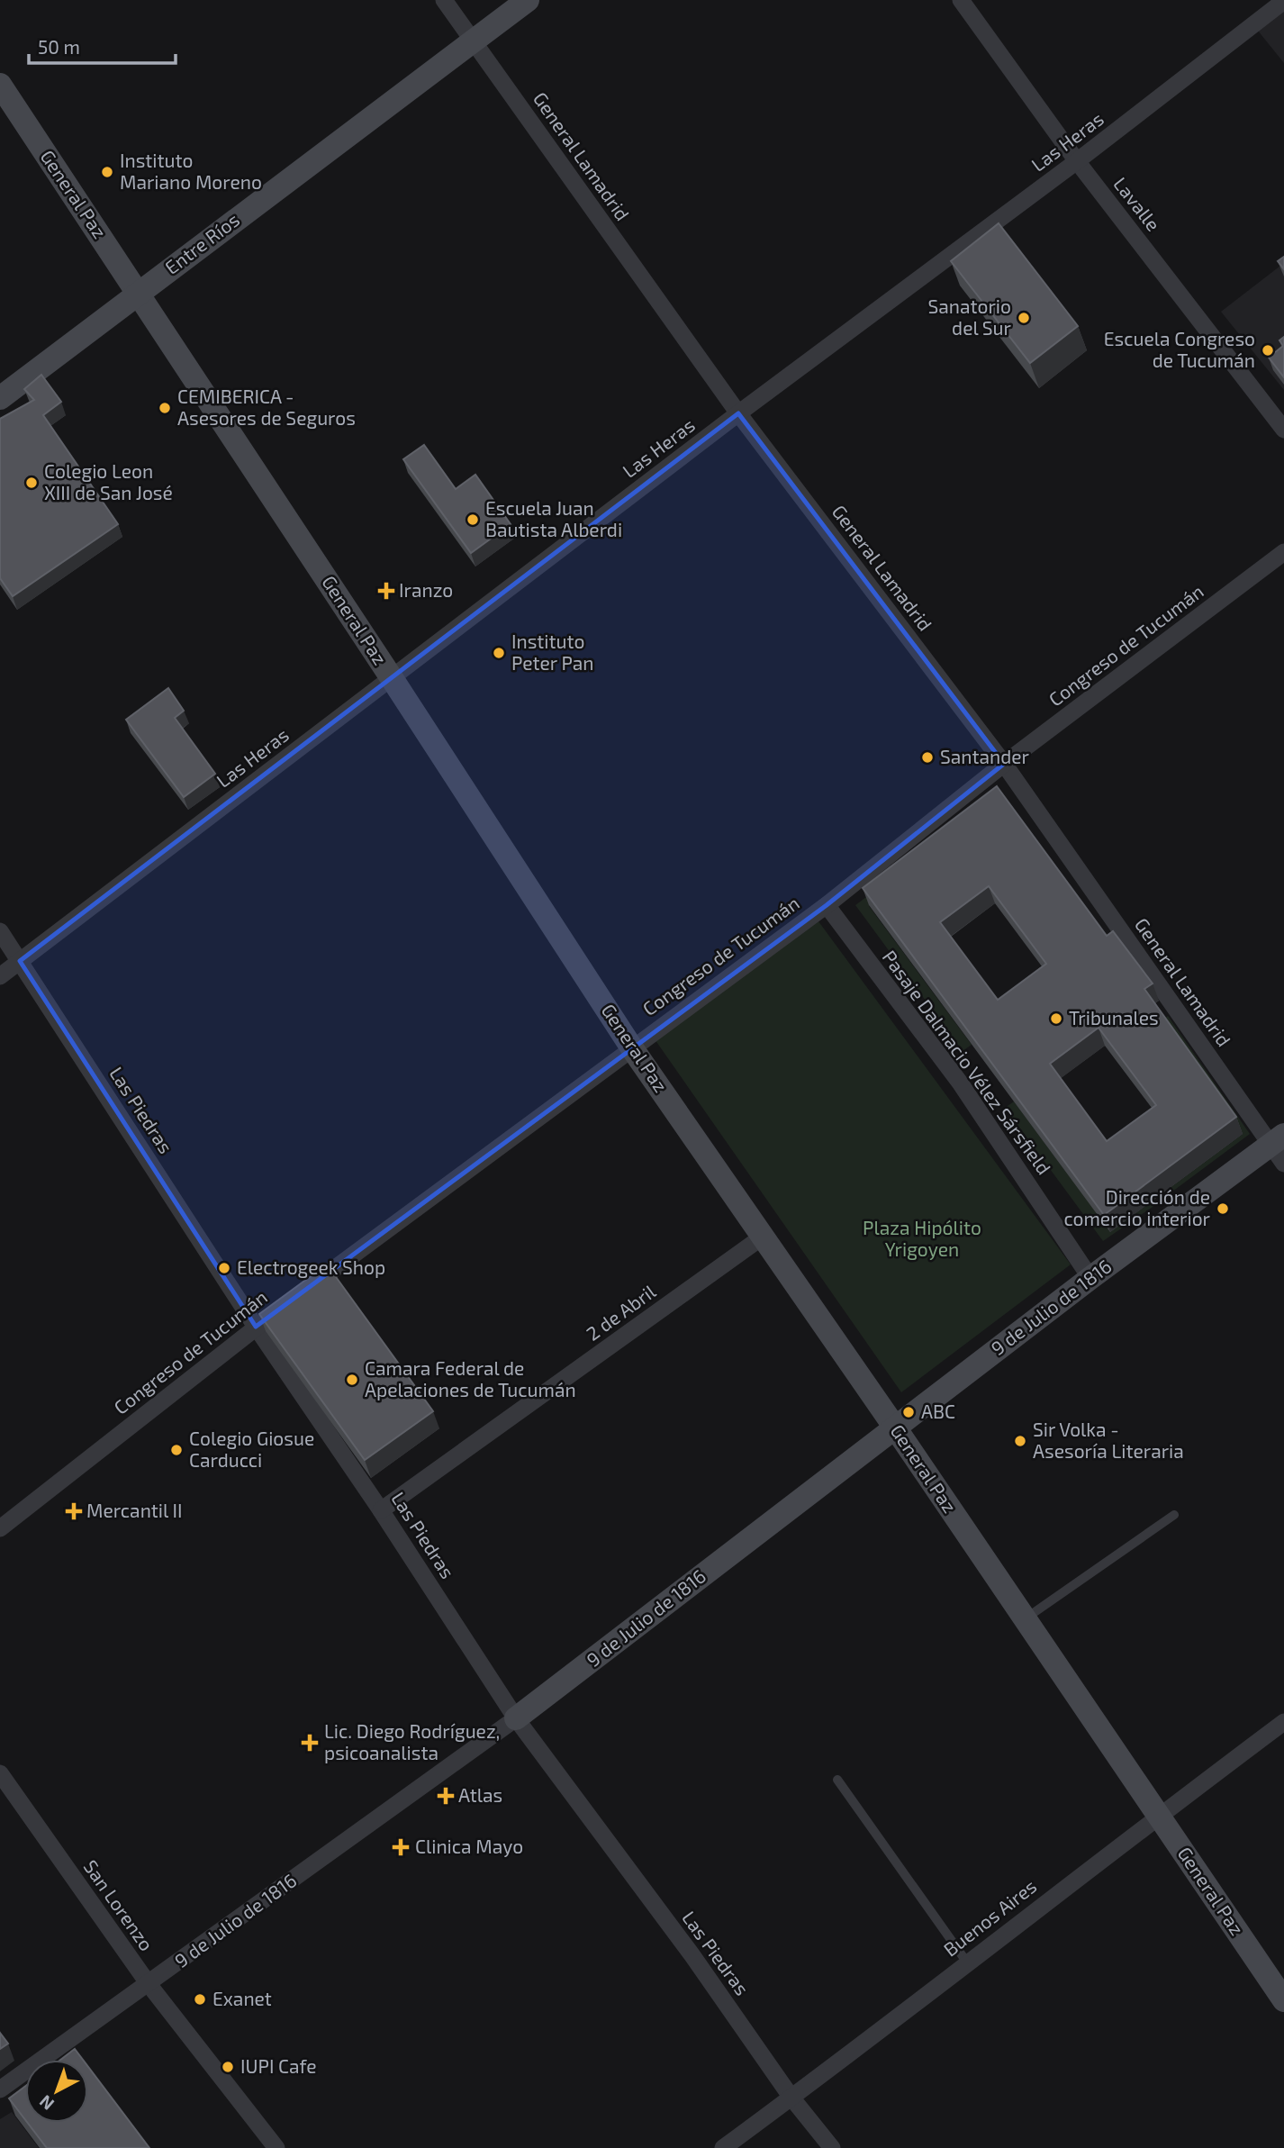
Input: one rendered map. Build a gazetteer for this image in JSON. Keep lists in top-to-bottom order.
{
  "streets": {
    "street": [
      "Las Heras",
      "General Lamadrid",
      "General Paz",
      "Lavalle",
      "Entre Ríos",
      "Congreso de Tucumán",
      "Pasaje Dalmacio Vélez Sársfield",
      "Las Piedras",
      "9 de Julio de 1816",
      "2 de Abril",
      "San Lorenzo",
      "Buenos Aires"
    ]
  },
  "crossings": [
    ["Las Heras", "General Lamadrid"],
    ["Las Heras", "General Paz"],
    ["Las Heras", "Lavalle"],
    ["Las Heras", "Las Piedras"],
    ["General Lamadrid", "Entre Ríos"],
    ["General Lamadrid", "Congreso de Tucumán"],
    ["General Lamadrid", "9 de Julio de 1816"],
    ["General Paz", "Entre Ríos"],
    ["General Paz", "Congreso de Tucumán"],
    ["General Paz", "9 de Julio de 1816"],
    ["General Paz", "2 de Abril"],
    ["General Paz", "Buenos Aires"],
    ["Congreso de Tucumán", "Pasaje Dalmacio Vélez Sársfield"],
    ["Congreso de Tucumán", "Las Piedras"],
    ["Pasaje Dalmacio Vélez Sársfield", "9 de Julio de 1816"],
    ["Las Piedras", "9 de Julio de 1816"],
    ["Las Piedras", "2 de Abril"],
    ["Las Piedras", "Buenos Aires"],
    ["9 de Julio de 1816", "San Lorenzo"]
  ],
  "parks": ["Plaza Hipólito Yrigoyen"],
  "places": {
    "other": [
      "Instituto Mariano Moreno",
      "Sanatorio del Sur",
      "Escuela Congreso de Tucumán",
      "CEMIBERICA - Asesores de Seguros",
      "Colegio Leon XIII de San José",
      "Escuela Juan Bautista Alberdi",
      "Instituto Peter Pan",
      "Santander",
      "Tribunales",
      "Dirección de comercio interior",
      "Electrogeek Shop",
      "Camara Federal de Apelaciones de Tucumán",
      "ABC",
      "Sir Volka - Asesoría Literaria",
      "Colegio Giosue Carducci",
      "Exanet",
      "IUPI Cafe"
    ],
    "health": [
      "Iranzo",
      "Mercantil II",
      "Lic. Diego Rodríguez, psicoanalista",
      "Atlas",
      "Clinica Mayo"
    ]
  },
  "scale_bar": "50 m",
  "north": "bottom left"
}
